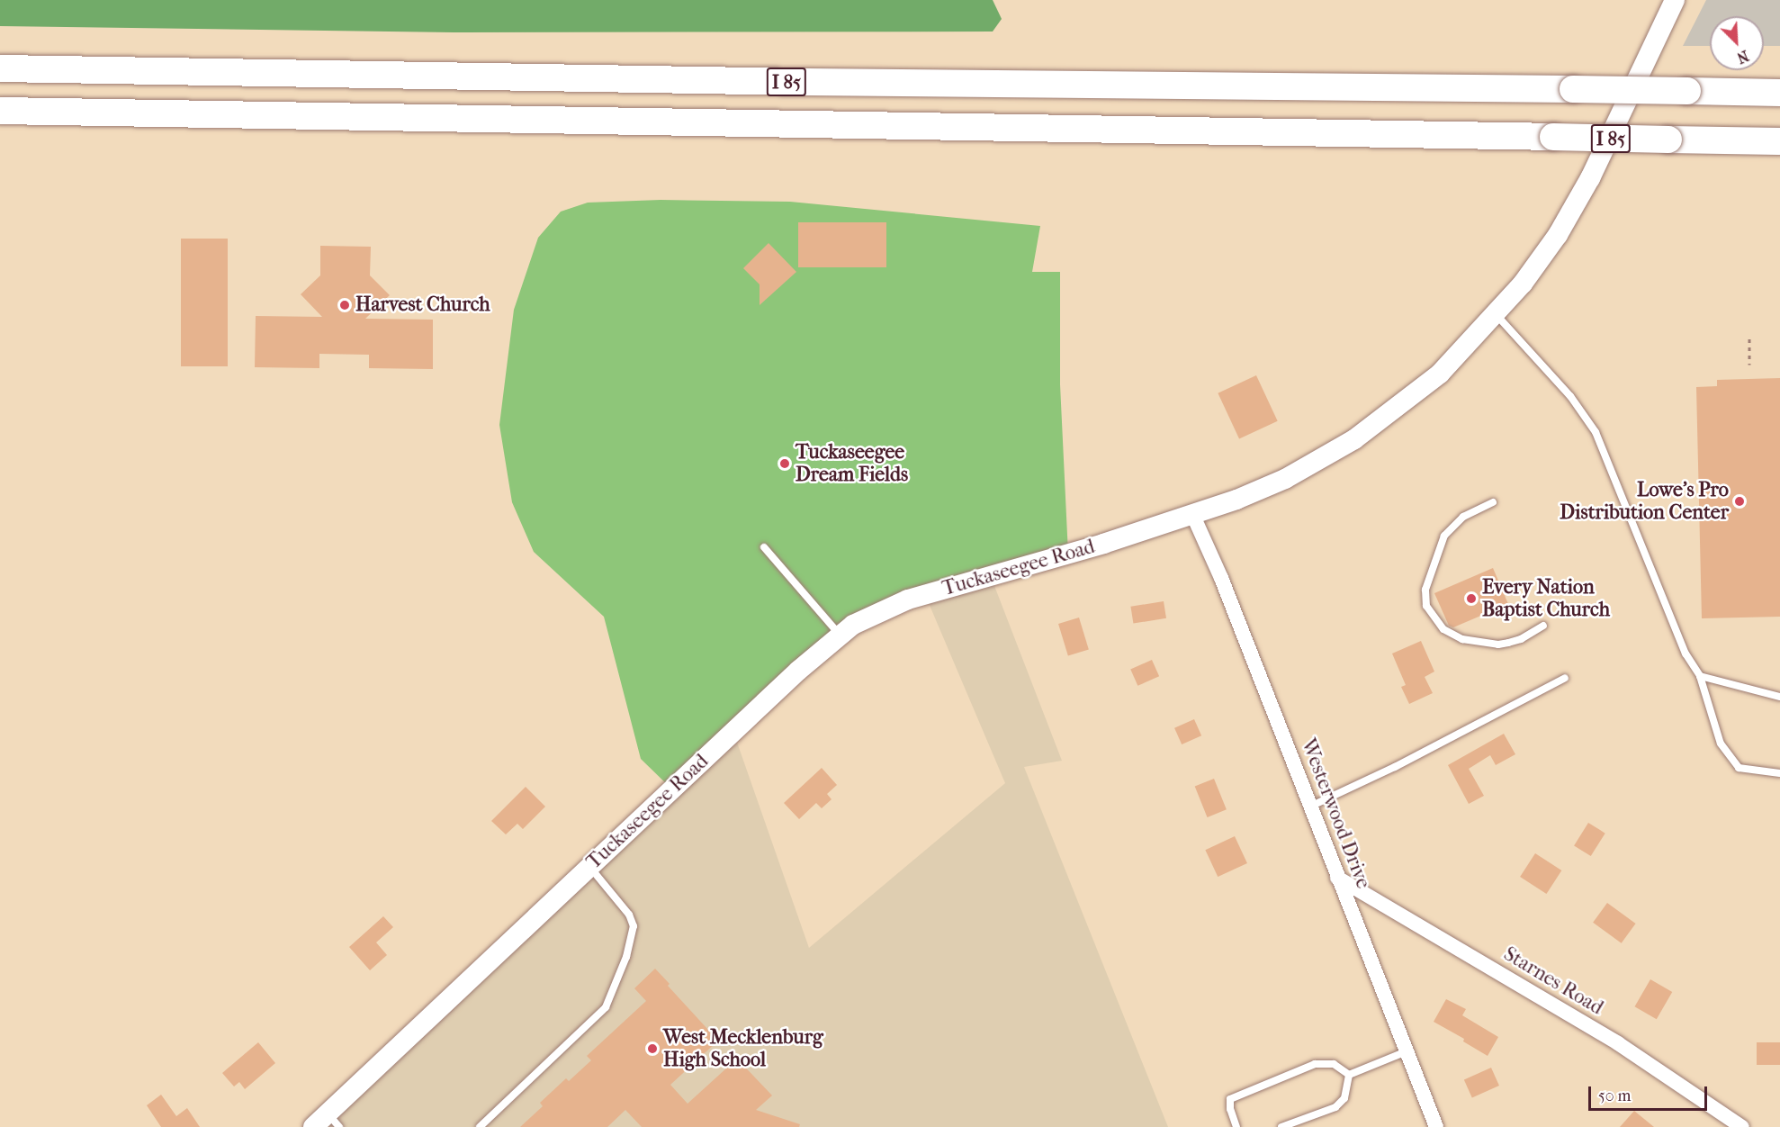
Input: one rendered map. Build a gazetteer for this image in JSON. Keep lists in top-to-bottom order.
{
  "streets": {
    "highway": ["I 85"],
    "street": ["Tuckaseegee Road", "Westerwood Drive", "Starnes Road"]
  },
  "crossings": [
    ["Tuckaseegee Road", "Westerwood Drive"],
    ["Westerwood Drive", "Starnes Road"]
  ],
  "places": [
    "Harvest Church",
    "Tuckaseegee Dream Fields",
    "Lowe's Pro Distribution Center",
    "Every Nation Baptist Church",
    "West Mecklenburg High School"
  ],
  "scale_bar": "50 m",
  "north": "bottom right"
}
